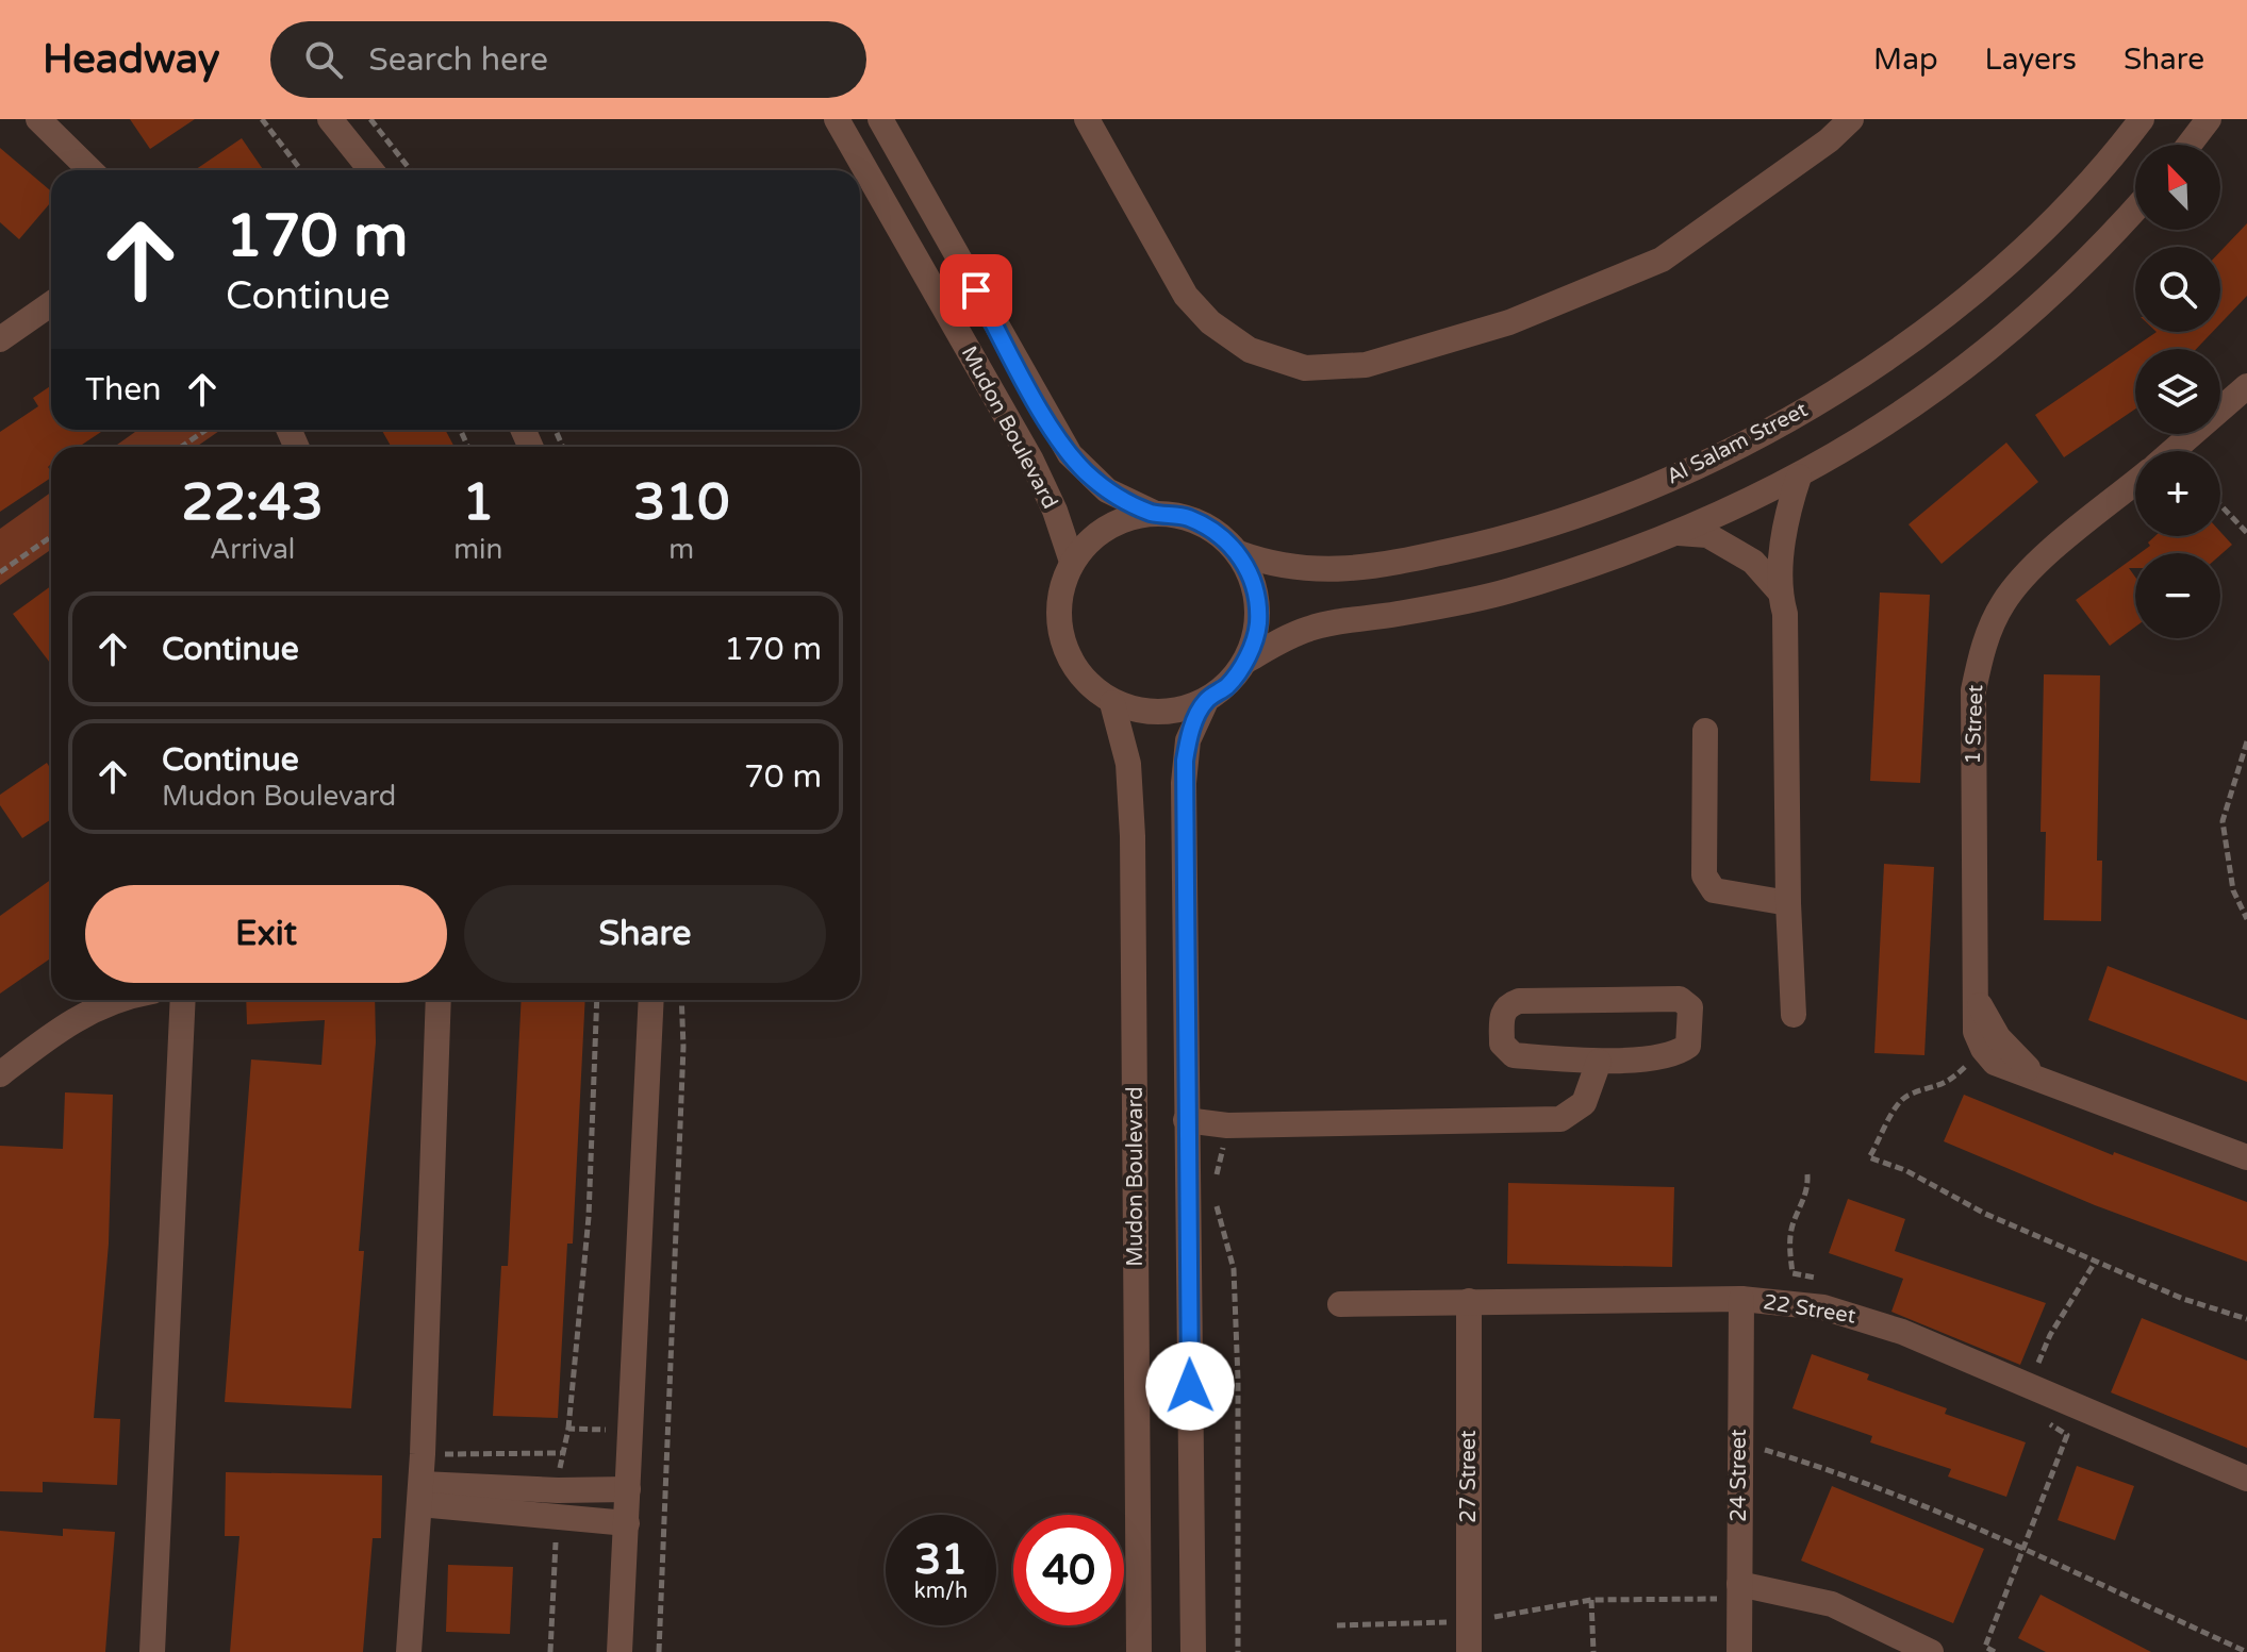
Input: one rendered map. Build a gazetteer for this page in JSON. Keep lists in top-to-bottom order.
{
  "streets": {
    "street": [
      "Mudon Boulevard",
      "Al Salam Street",
      "1 Street",
      "22 Street",
      "24 Street",
      "27 Street"
    ]
  },
  "crossings": [
    ["Mudon Boulevard", "Al Salam Street"],
    ["22 Street", "24 Street"],
    ["22 Street", "27 Street"]
  ],
  "north": "top left",
  "page": {
    "header": "Headway",
    "search": "Search here",
    "nav": ["Map", "Layers", "Share"],
    "map_buttons": ["+", "−"],
    "turn": ["170 m", "Continue"],
    "then": "Then",
    "eta": [
      "22:43",
      "Arrival",
      "1",
      "min",
      "310",
      "m"
    ],
    "list": [
      {
        "name": "Continue",
        "value": "170 m"
      },
      {
        "name": "Continue",
        "note": "Mudon Boulevard",
        "value": "70 m"
      }
    ],
    "buttons": ["Exit", "Share"],
    "speed": "31 km/h",
    "limit": "40"
  }
}
